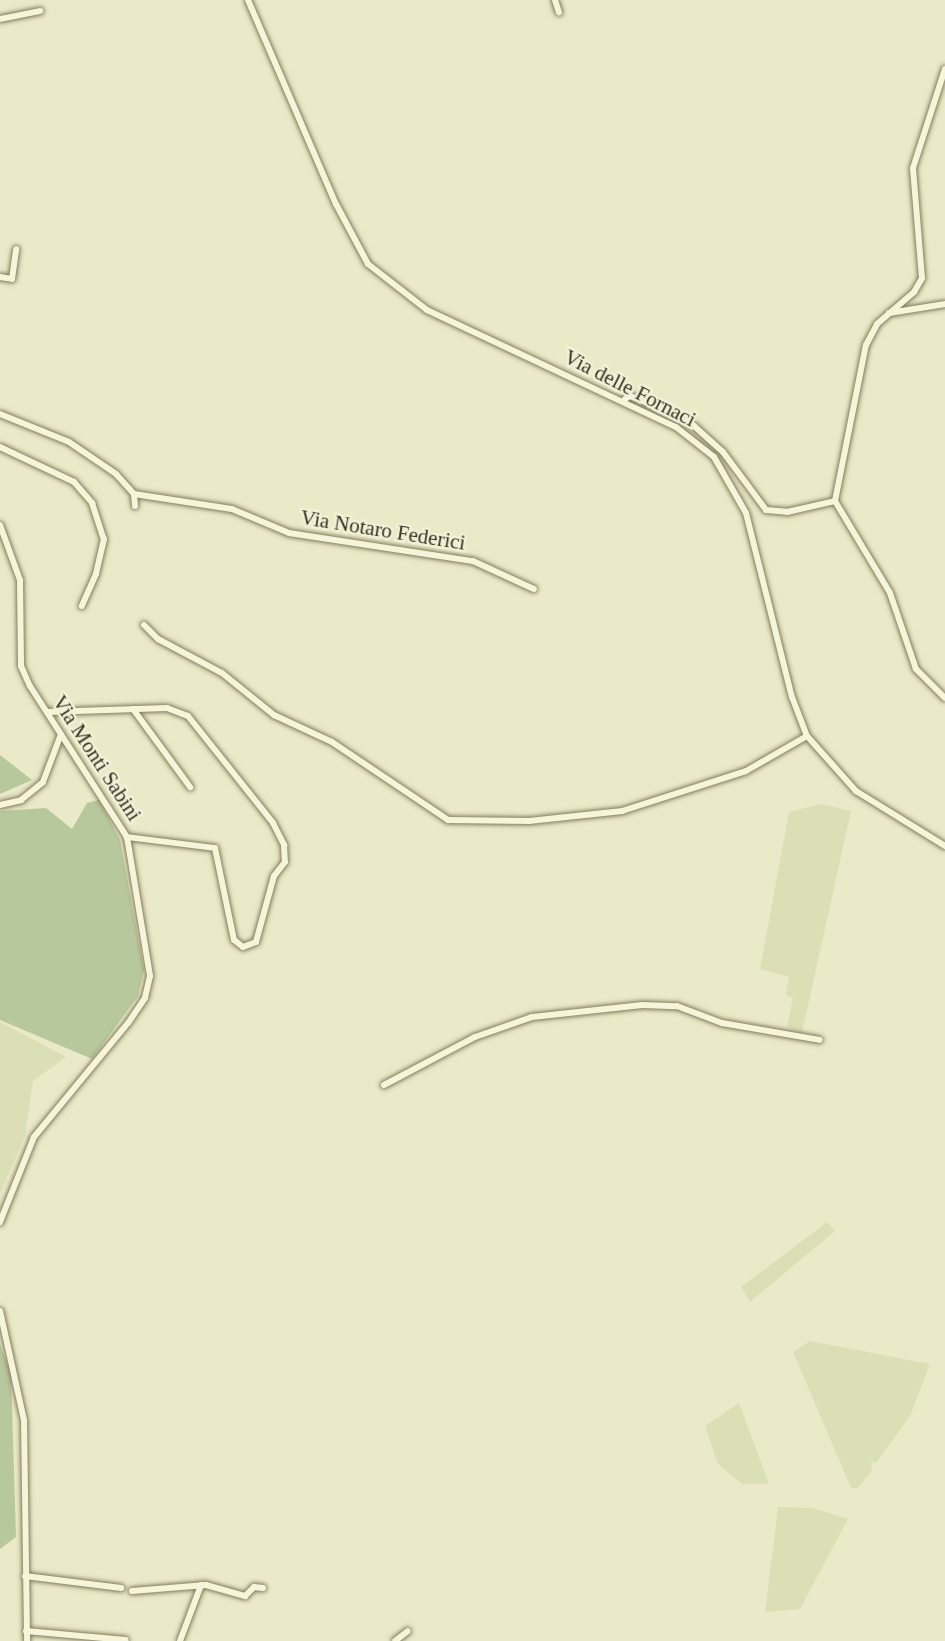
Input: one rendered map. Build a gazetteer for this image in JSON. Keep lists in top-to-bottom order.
{
  "streets": {
    "street": ["Via delle Fornaci", "Via Notaro Federici", "Via Monti Sabini"]
  }
}
